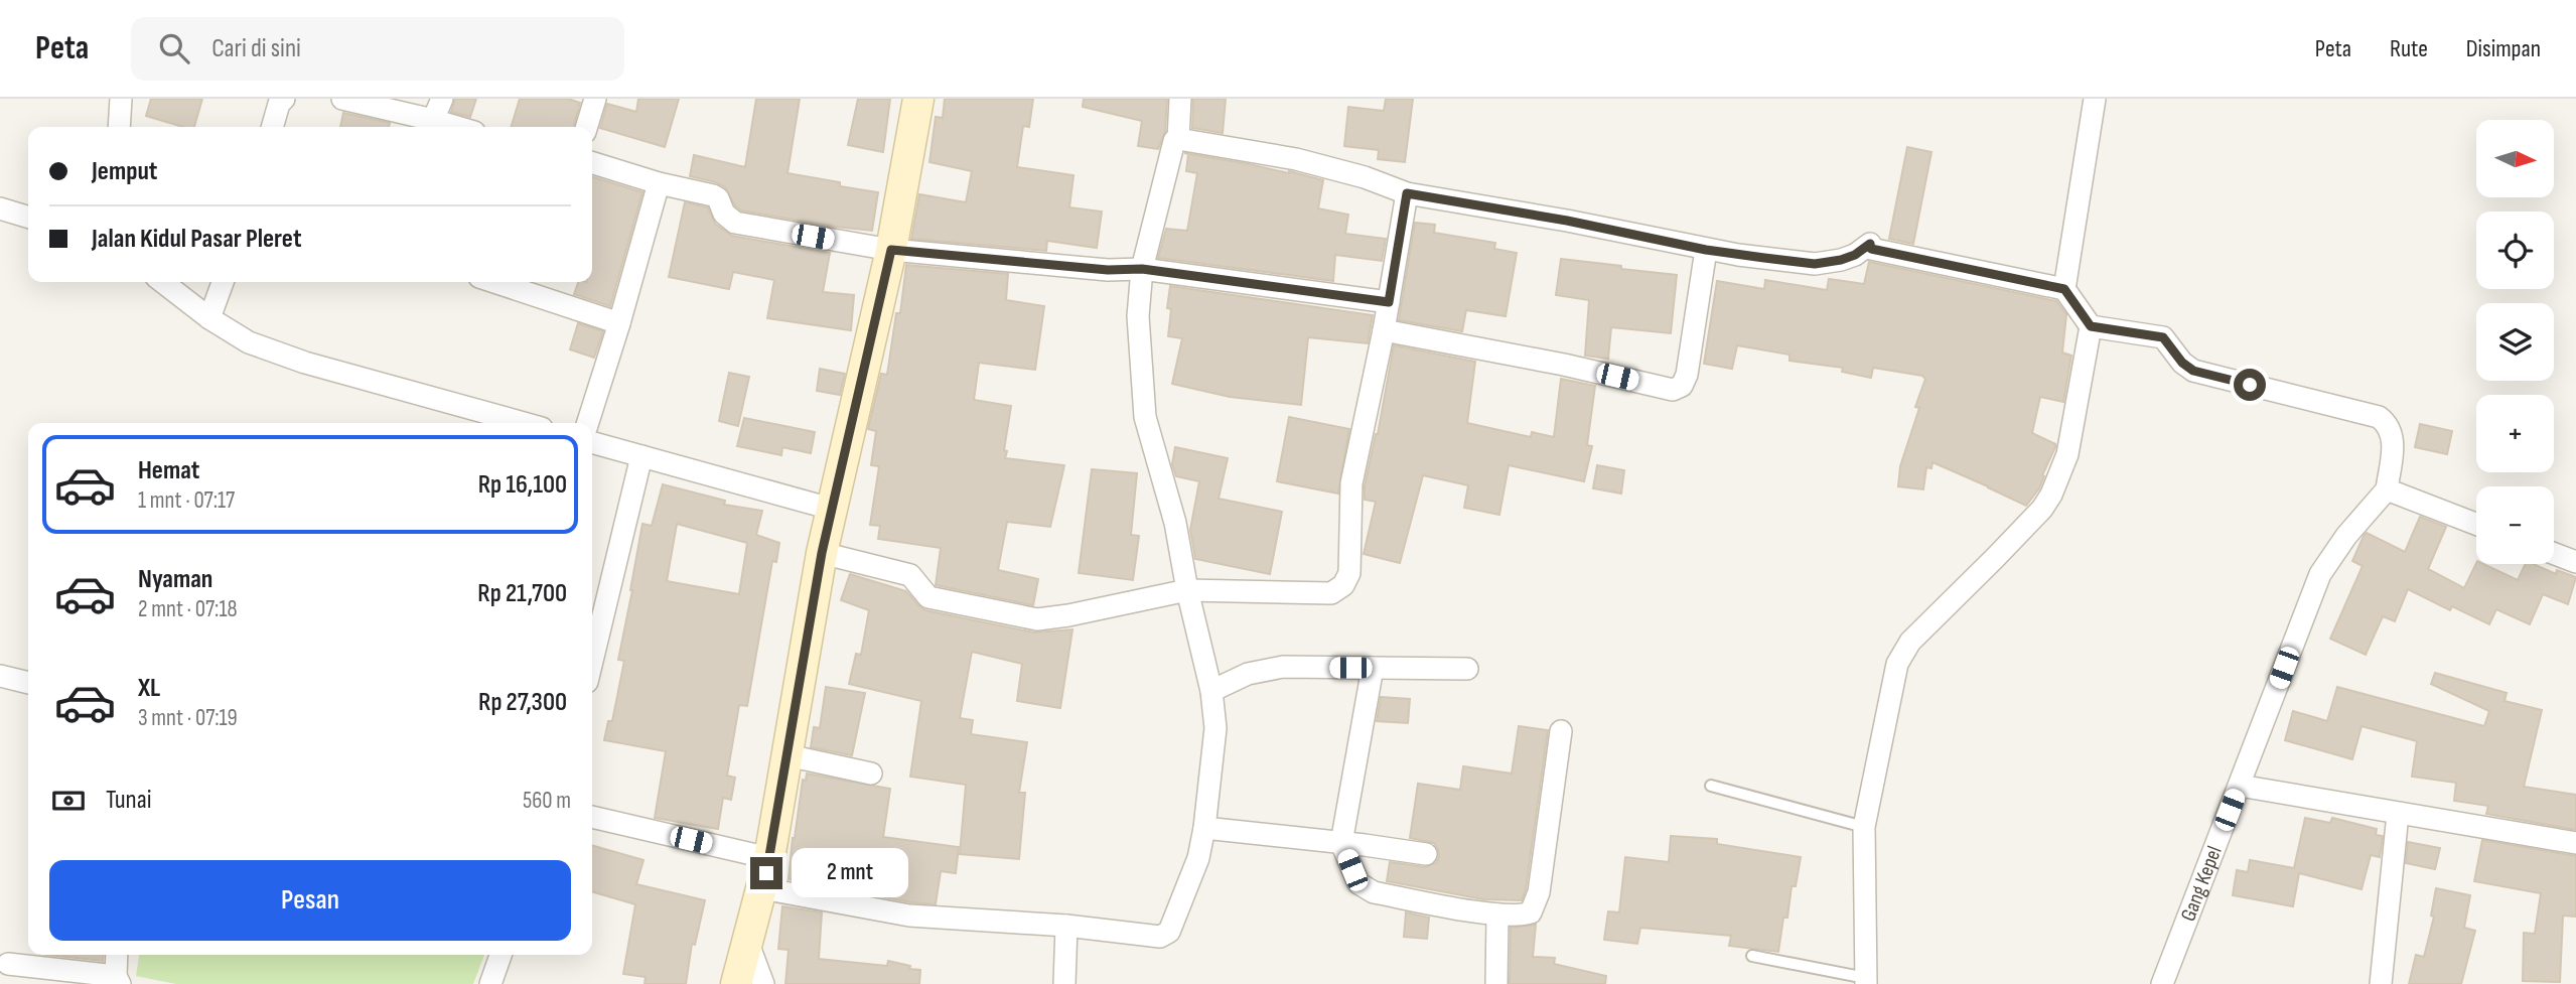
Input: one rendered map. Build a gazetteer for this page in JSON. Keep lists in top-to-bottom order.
{
  "streets": {
    "street": ["Gang Kepel"]
  },
  "north": "right",
  "page": {
    "header": "Peta",
    "search": "Cari di sini",
    "nav": ["Peta", "Rute", "Disimpan"],
    "map_buttons": ["+", "−"],
    "banner": ["Jemput", "Jalan Kidul Pasar Pleret"],
    "list": [
      {
        "name": "Hemat",
        "note": "1 mnt · 07:17",
        "value": "Rp 16,100"
      },
      {
        "name": "Nyaman",
        "note": "2 mnt · 07:18",
        "value": "Rp 21,700"
      },
      {
        "name": "XL",
        "note": "3 mnt · 07:19",
        "value": "Rp 27,300"
      }
    ],
    "pay": ["Tunai", "560 m"],
    "buttons": "Pesan",
    "bubble": "2 mnt"
  }
}
